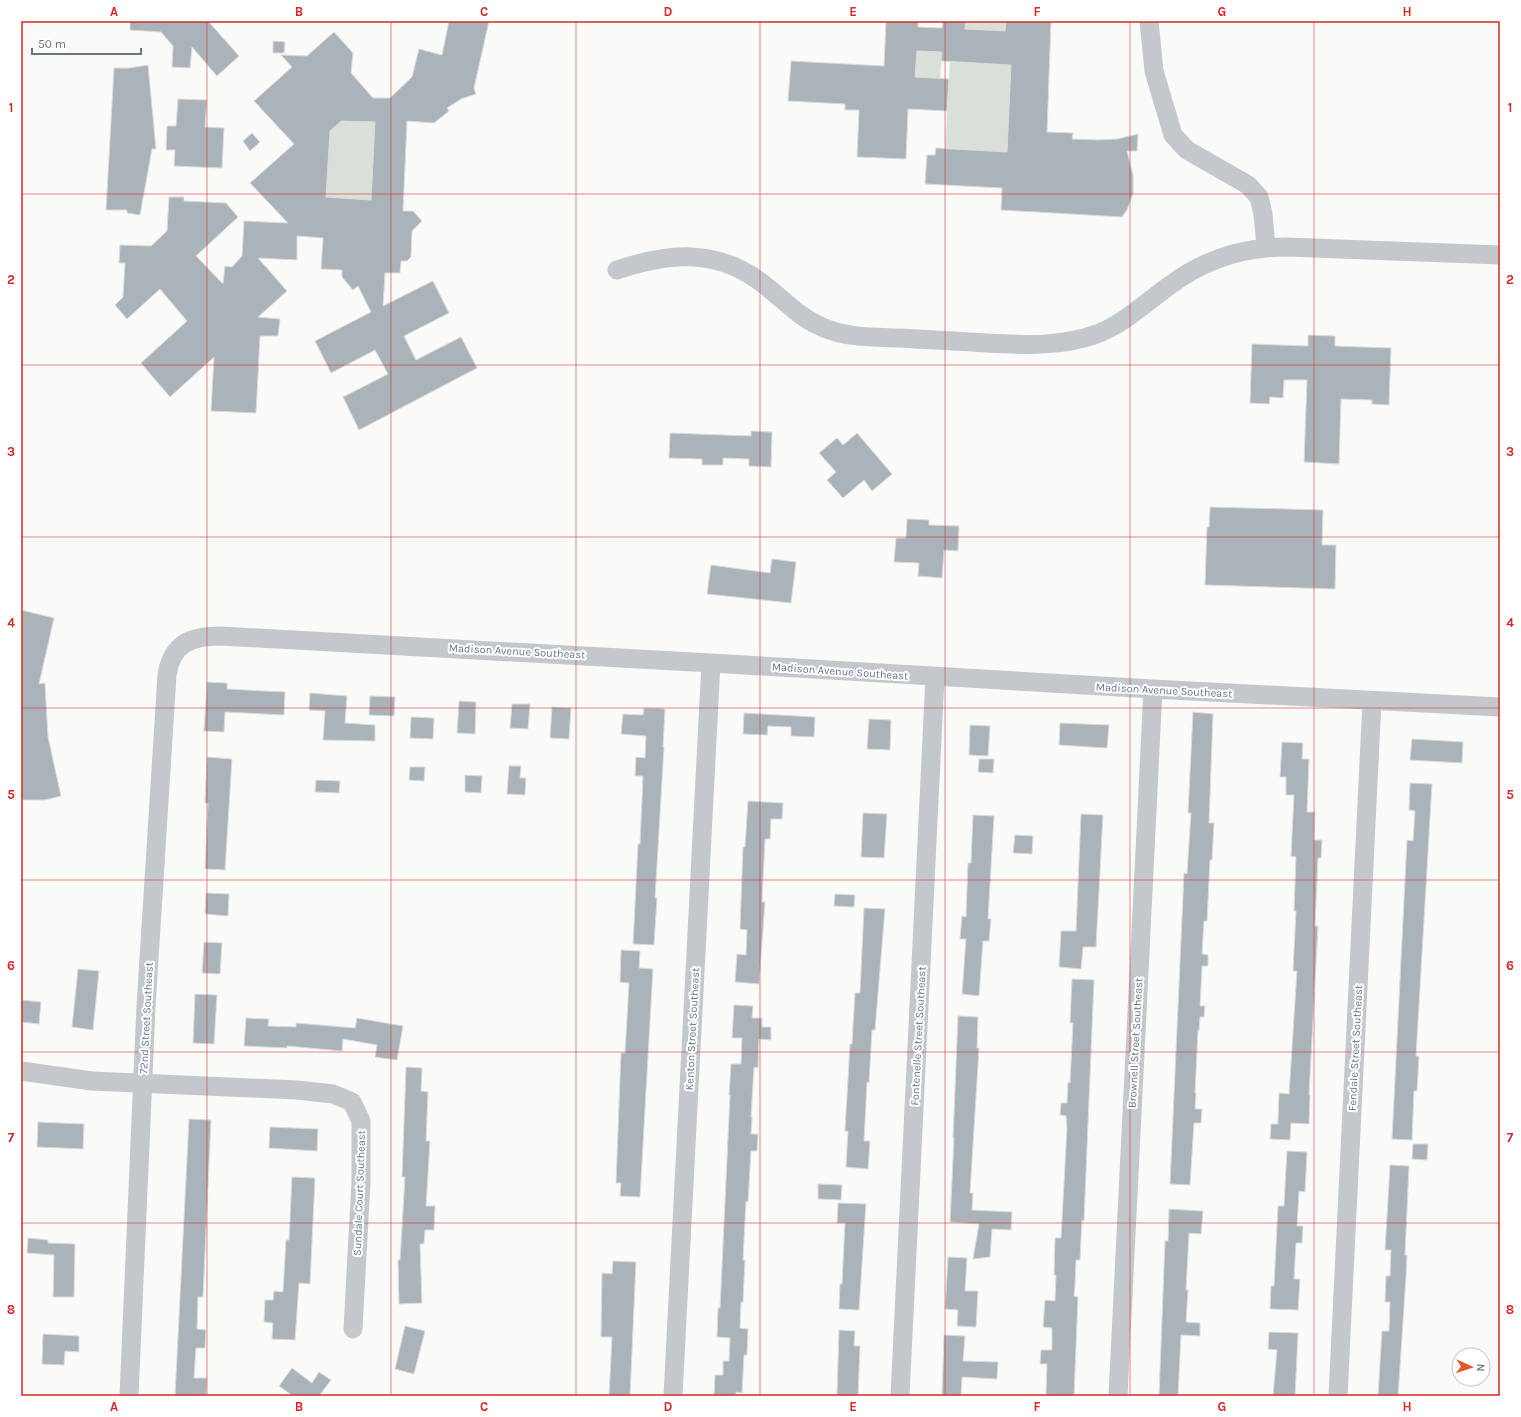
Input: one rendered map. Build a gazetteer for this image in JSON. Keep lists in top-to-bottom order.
{
  "streets": {
    "street": [
      "Madison Avenue Southeast",
      "72nd Street Southeast",
      "Kenton Street Southeast",
      "Fontenelle Street Southeast",
      "Brownell Street Southeast",
      "Fendale Street Southeast",
      "Sundale Court Southeast"
    ]
  },
  "crossings": [
    ["Madison Avenue Southeast", "72nd Street Southeast"],
    ["Madison Avenue Southeast", "Kenton Street Southeast"],
    ["Madison Avenue Southeast", "Fontenelle Street Southeast"],
    ["Madison Avenue Southeast", "Brownell Street Southeast"],
    ["Madison Avenue Southeast", "Fendale Street Southeast"],
    ["72nd Street Southeast", "Sundale Court Southeast"]
  ],
  "scale_bar": "50 m",
  "north": "right",
  "grid": {
    "columns": [
      "A",
      "B",
      "C",
      "D",
      "E",
      "F",
      "G",
      "H"
    ],
    "rows": [
      "1",
      "2",
      "3",
      "4",
      "5",
      "6",
      "7",
      "8"
    ]
  }
}
